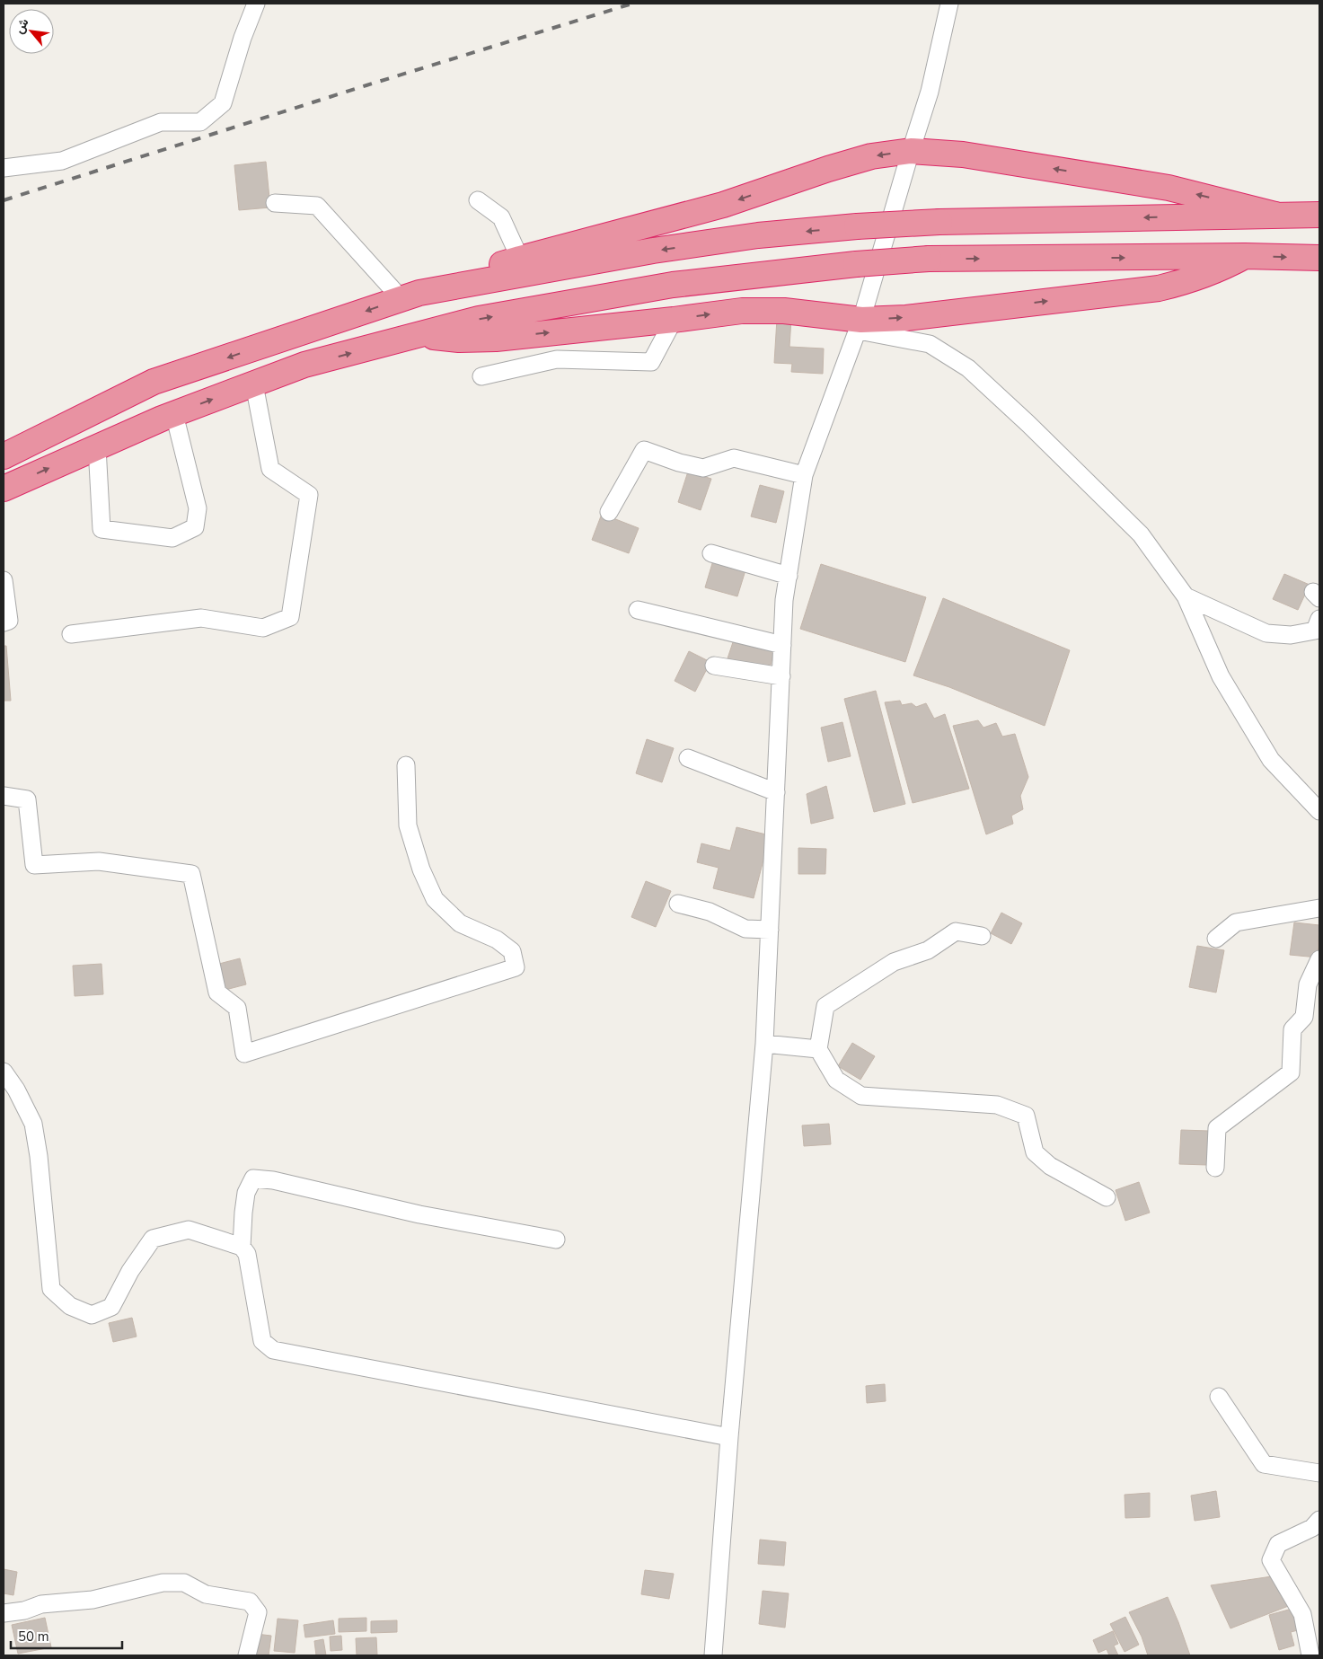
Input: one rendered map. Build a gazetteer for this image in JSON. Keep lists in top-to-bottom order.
{
  "scale_bar": "50 m",
  "north": "top left"
}
